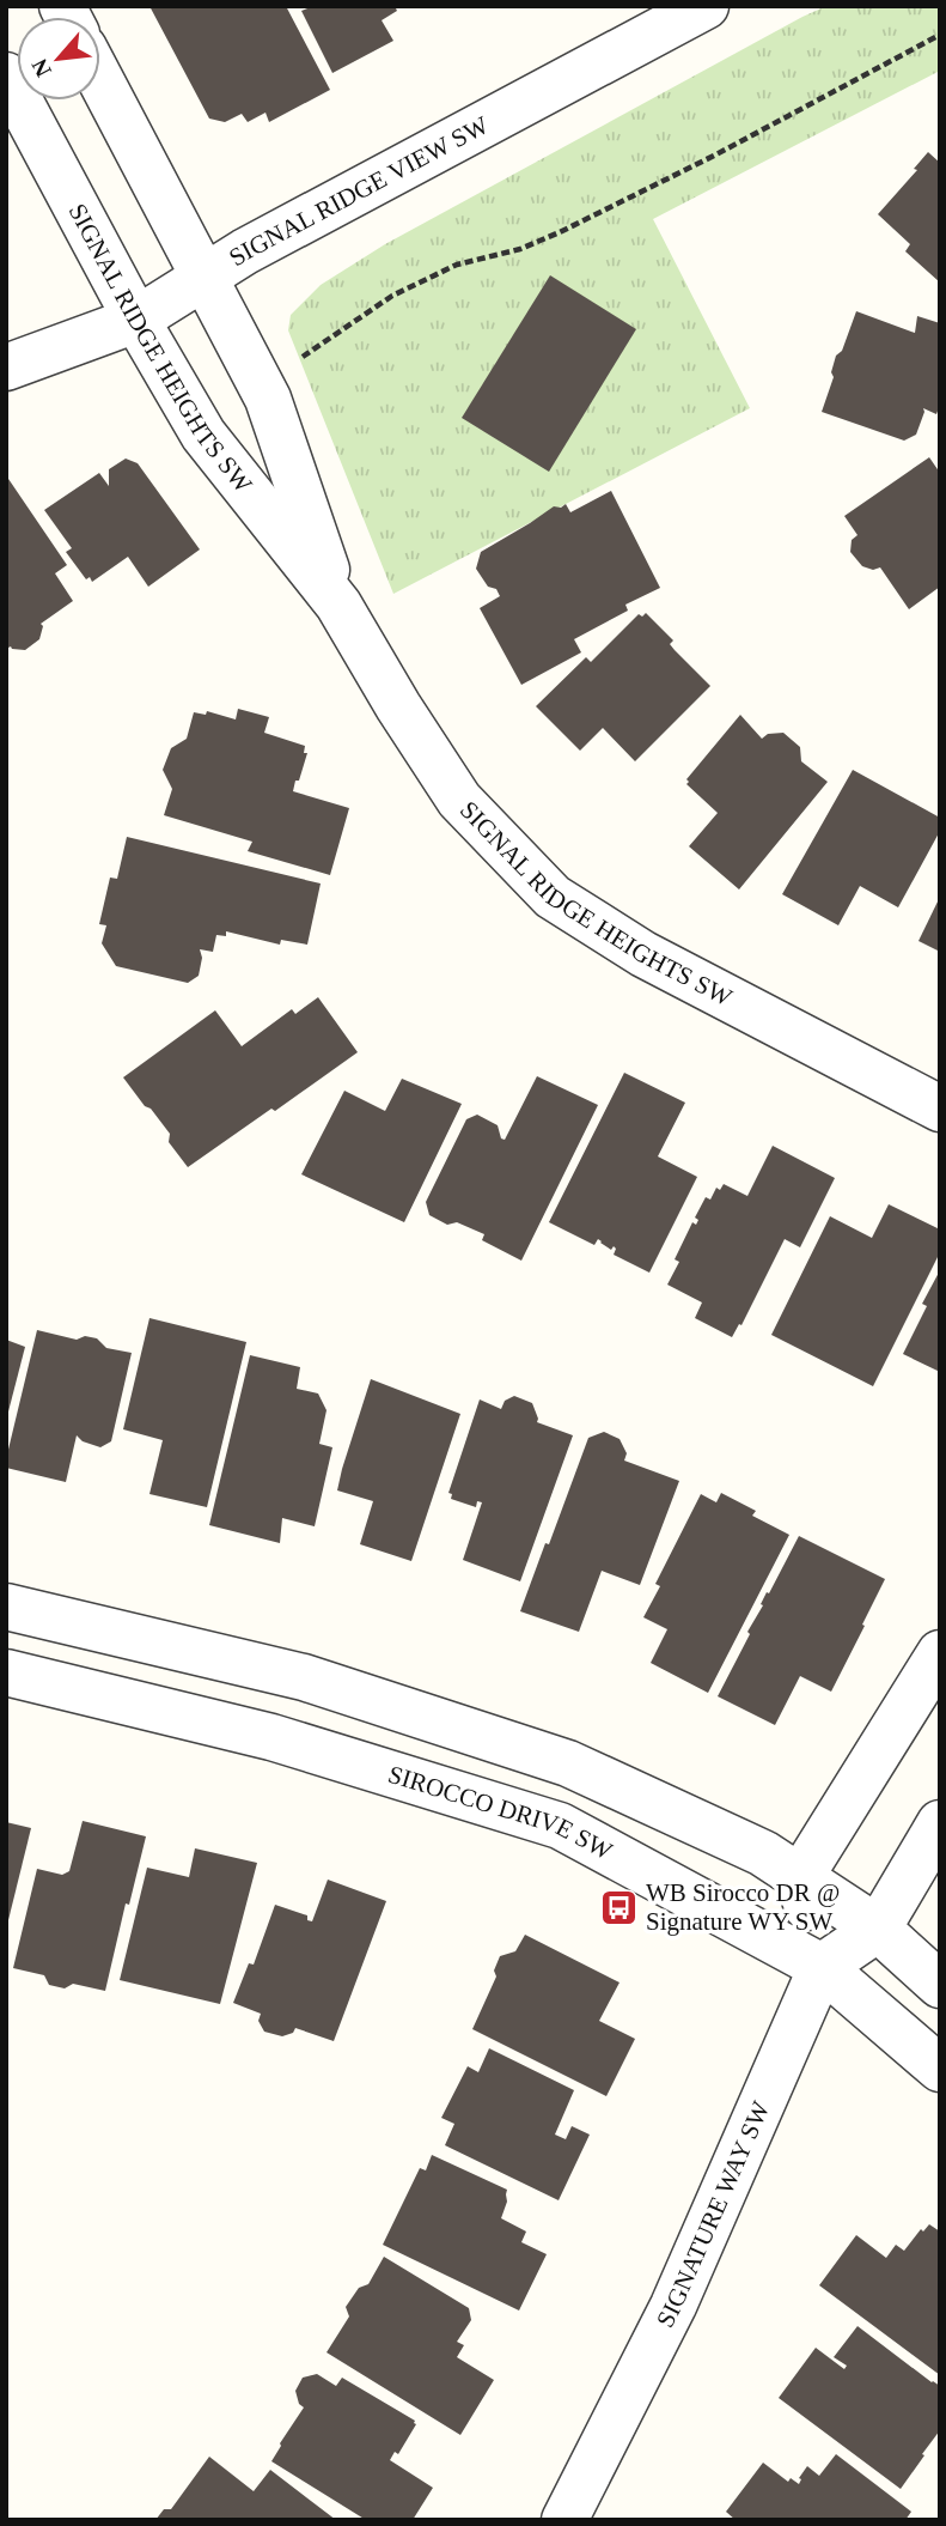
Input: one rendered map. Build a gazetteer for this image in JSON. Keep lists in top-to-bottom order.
{
  "streets": {
    "street": [
      "SIGNAL RIDGE VIEW SW",
      "SIGNAL RIDGE HEIGHTS SW",
      "SIROCCO DRIVE SW",
      "SIGNATURE WAY SW"
    ]
  },
  "crossings": [
    ["SIGNAL RIDGE VIEW SW", "SIGNAL RIDGE HEIGHTS SW"],
    ["SIROCCO DRIVE SW", "SIGNATURE WAY SW"]
  ],
  "places": {
    "bus stop": ["WB Sirocco DR @ Signature WY SW"]
  },
  "north": "bottom left"
}
